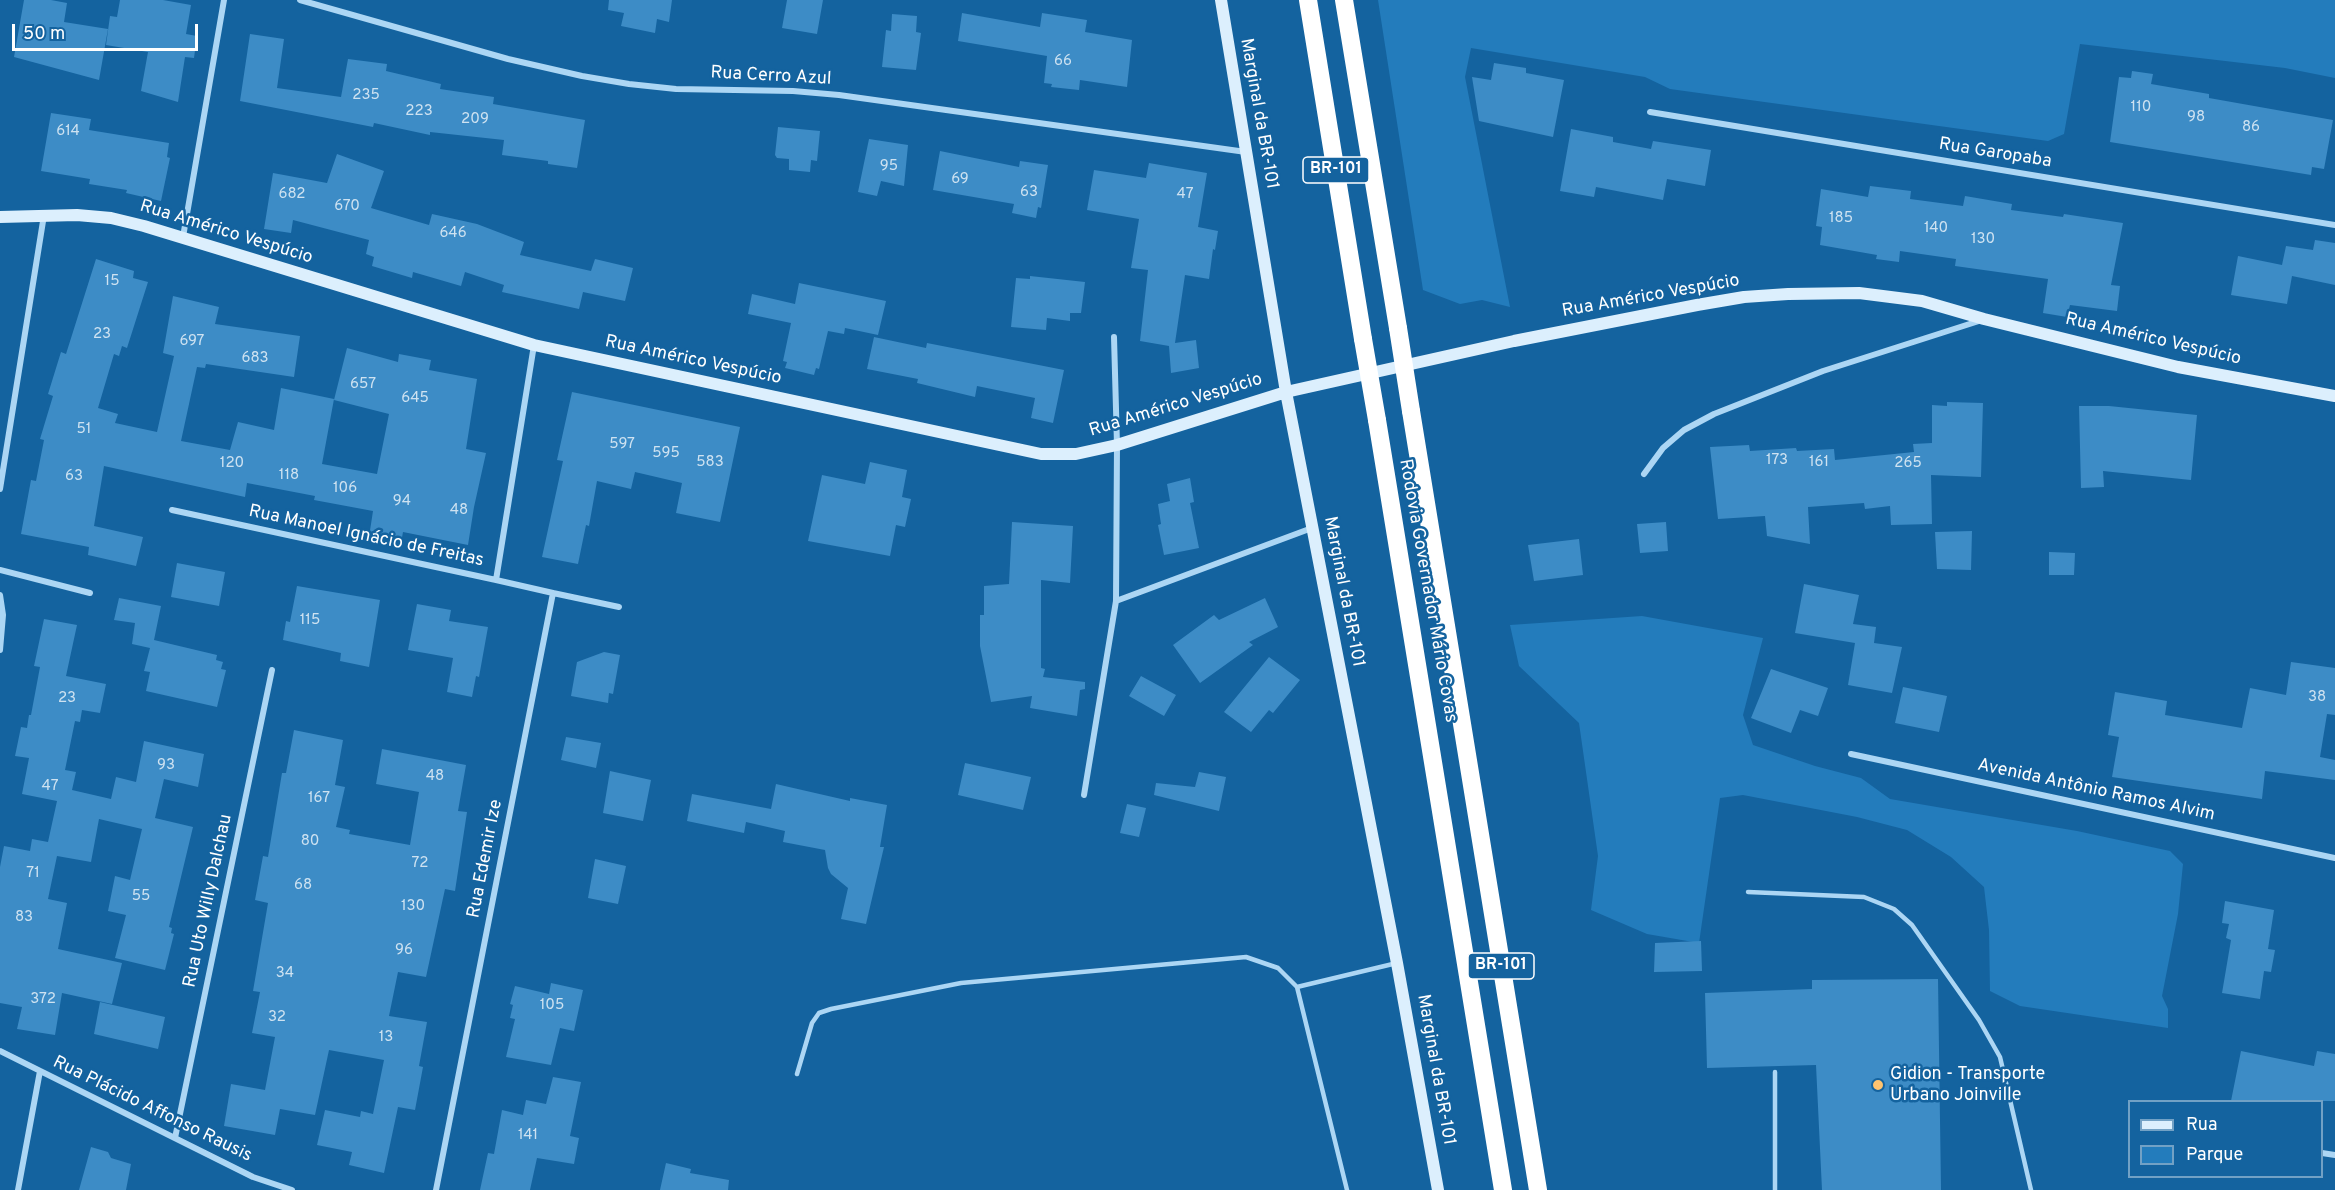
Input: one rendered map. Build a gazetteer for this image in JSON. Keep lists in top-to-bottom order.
{
  "streets": {
    "highway": ["BR-101", "Rodovia Governador Mário Covas"],
    "street": [
      "Rua Cerro Azul",
      "Marginal da BR-101",
      "Rua Garopaba",
      "Rua Américo Vespúcio",
      "Rua Manoel Ignácio de Freitas",
      "Avenida Antônio Ramos Alvim",
      "Rua Edemir Ize",
      "Rua Uto Willy Dalchau",
      "Rua Plácido Affonso Rausis"
    ]
  },
  "crossings": [
    ["Rua Cerro Azul", "Marginal da BR-101"],
    ["Marginal da BR-101", "Rua Américo Vespúcio"],
    ["Rua Américo Vespúcio", "Rua Manoel Ignácio de Freitas"],
    ["Rua Uto Willy Dalchau", "Rua Plácido Affonso Rausis"]
  ],
  "places": ["Gidion - Transporte Urbano Joinville"],
  "house_numbers": [
    "66",
    "235",
    "110",
    "223",
    "98",
    "209",
    "86",
    "614",
    "95",
    "69",
    "63",
    "682",
    "47",
    "670",
    "185",
    "140",
    "646",
    "130",
    "15",
    "23",
    "697",
    "683",
    "657",
    "645",
    "51",
    "597",
    "595",
    "173",
    "583",
    "161",
    "120",
    "265",
    "118",
    "63",
    "106",
    "94",
    "48",
    "115",
    "38",
    "23",
    "93",
    "48",
    "47",
    "167",
    "80",
    "72",
    "71",
    "68",
    "55",
    "130",
    "83",
    "96",
    "34",
    "372",
    "105",
    "32",
    "13",
    "141"
  ],
  "legend": ["Rua", "Parque"],
  "scale_bar": "50 m"
}
